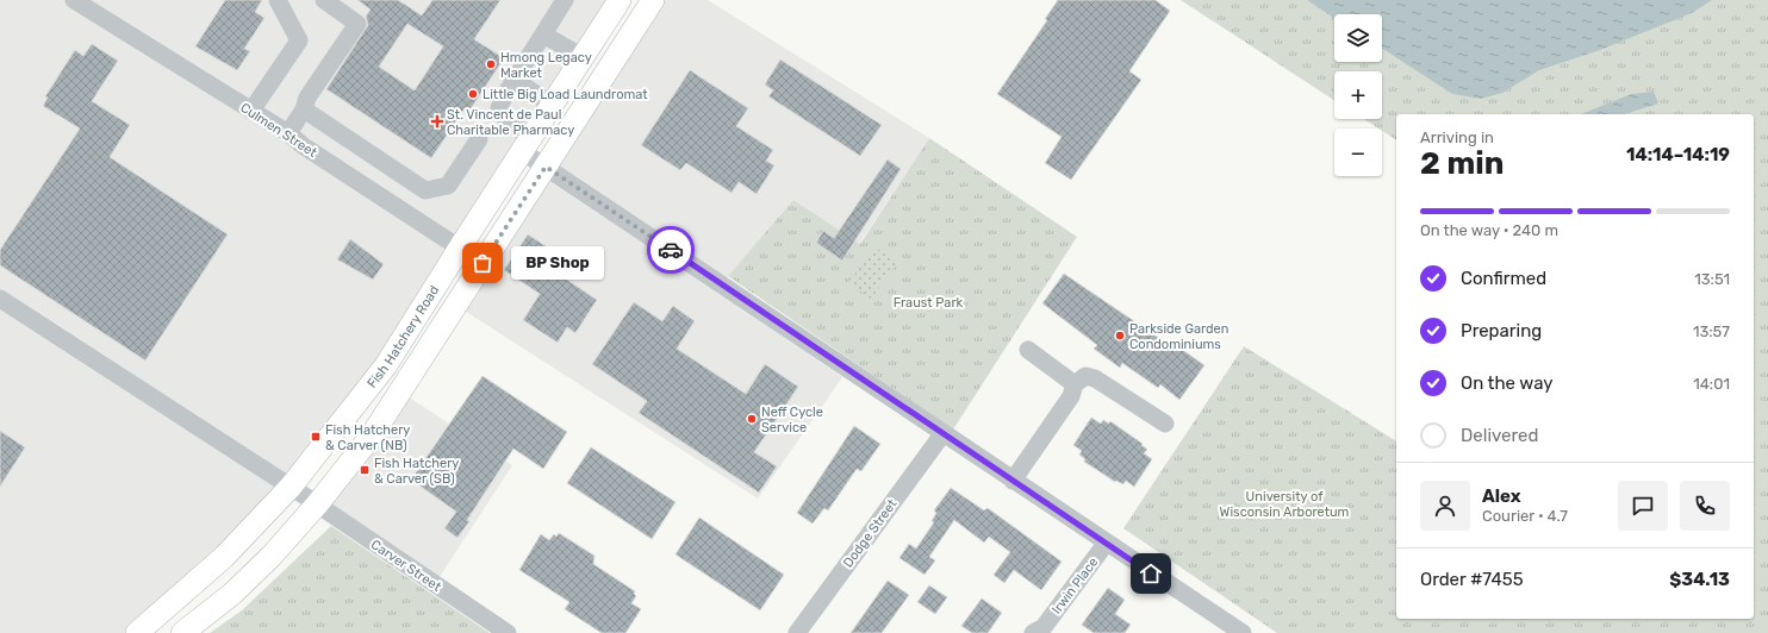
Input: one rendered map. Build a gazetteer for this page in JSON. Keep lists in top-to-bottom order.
{
  "streets": {
    "main road": ["Fish Hatchery Road"],
    "street": [
      "Culmen Street",
      "Dodge Street",
      "Carver Street",
      "Irwin Place"
    ]
  },
  "crossings": [
    ["Culmen Street", "Fish Hatchery Road"],
    ["Fish Hatchery Road", "Carver Street"]
  ],
  "parks": ["Fraust Park", "University of Wisconsin Arboretum"],
  "places": {
    "other": [
      "Hmong Legacy Market",
      "Little Big Load Laundromat",
      "BP Shop",
      "Parkside Garden Condominiums",
      "Neff Cycle Service"
    ],
    "health": ["St. Vincent de Paul Charitable Pharmacy"],
    "transit": ["Fish Hatchery & Carver (NB)", "Fish Hatchery & Carver (SB)"]
  },
  "page": {
    "map_buttons": ["+", "−"],
    "heading": ["2 min", "Arriving in", "14:14–14:19"],
    "panel": [
      "Alex",
      "Courier · 4.7",
      "Order #7455",
      "$34.13"
    ],
    "bar": "On the way · 240 m",
    "bubble": "BP Shop",
    "list": [
      ["Confirmed", "13:51"],
      ["Preparing", "13:57"],
      ["On the way", "14:01"],
      "Delivered"
    ]
  }
}
